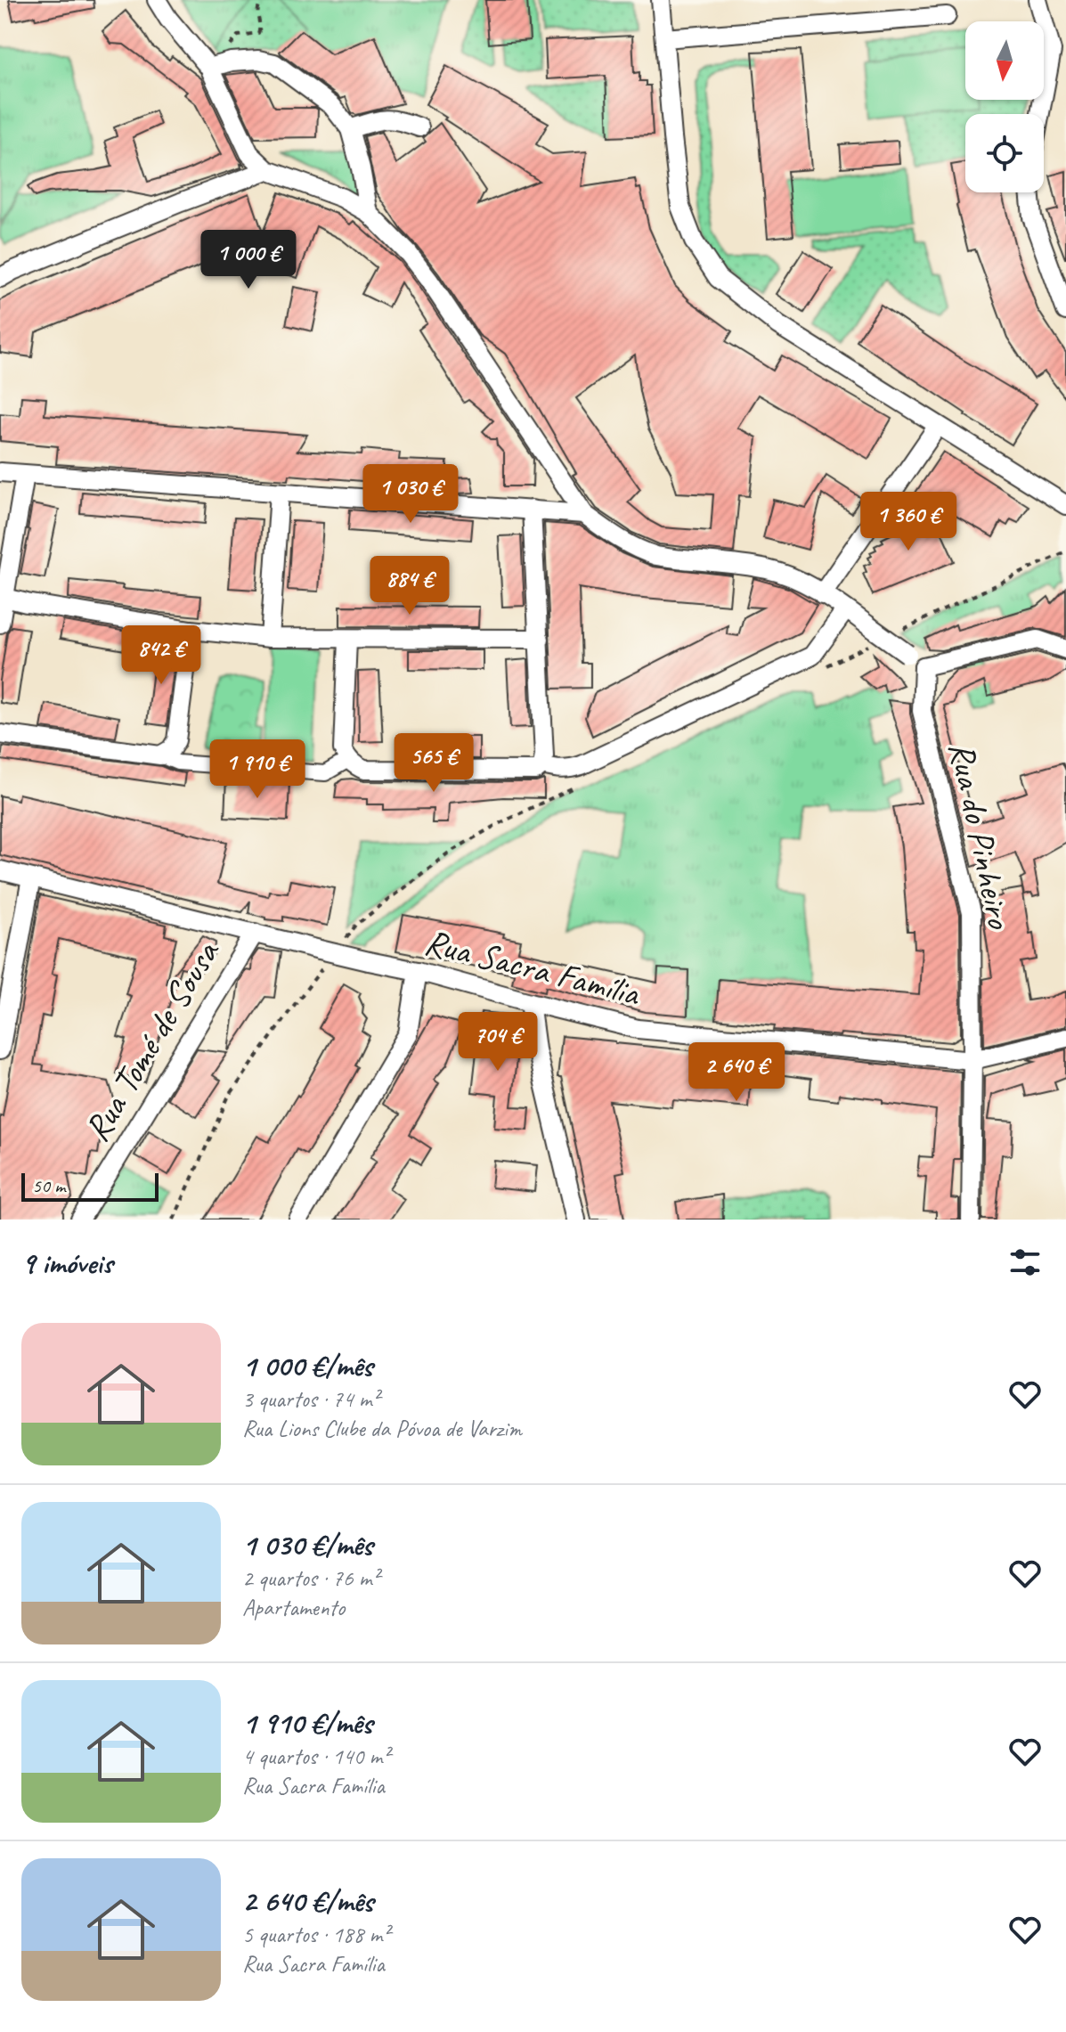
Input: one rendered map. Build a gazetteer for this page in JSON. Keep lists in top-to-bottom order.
{
  "streets": {
    "street": ["Rua do Pinheiro", "Rua Sacra Família", "Rua Tomé de Sousa"]
  },
  "crossings": [
    ["Rua do Pinheiro", "Rua Sacra Família"],
    ["Rua Sacra Família", "Rua Tomé de Sousa"]
  ],
  "scale_bar": "50 m",
  "north": "bottom",
  "page": {
    "price": [
      "1 000 €",
      "1 030 €",
      "1 360 €",
      "884 €",
      "842 €",
      "565 €",
      "1 910 €",
      "704 €",
      "2 640 €"
    ],
    "scale": "50 m",
    "heading": "9 imóveis",
    "list": [
      {
        "name": "1 000 €/mês",
        "note": "3 quartos · 74 m² · Rua Lions Clube da Póvoa de Varzim"
      },
      {
        "name": "1 030 €/mês",
        "note": "2 quartos · 76 m² · Apartamento"
      },
      {
        "name": "1 910 €/mês",
        "note": "4 quartos · 140 m² · Rua Sacra Família"
      },
      {
        "name": "2 640 €/mês",
        "note": "5 quartos · 188 m² · Rua Sacra Família"
      }
    ]
  }
}
